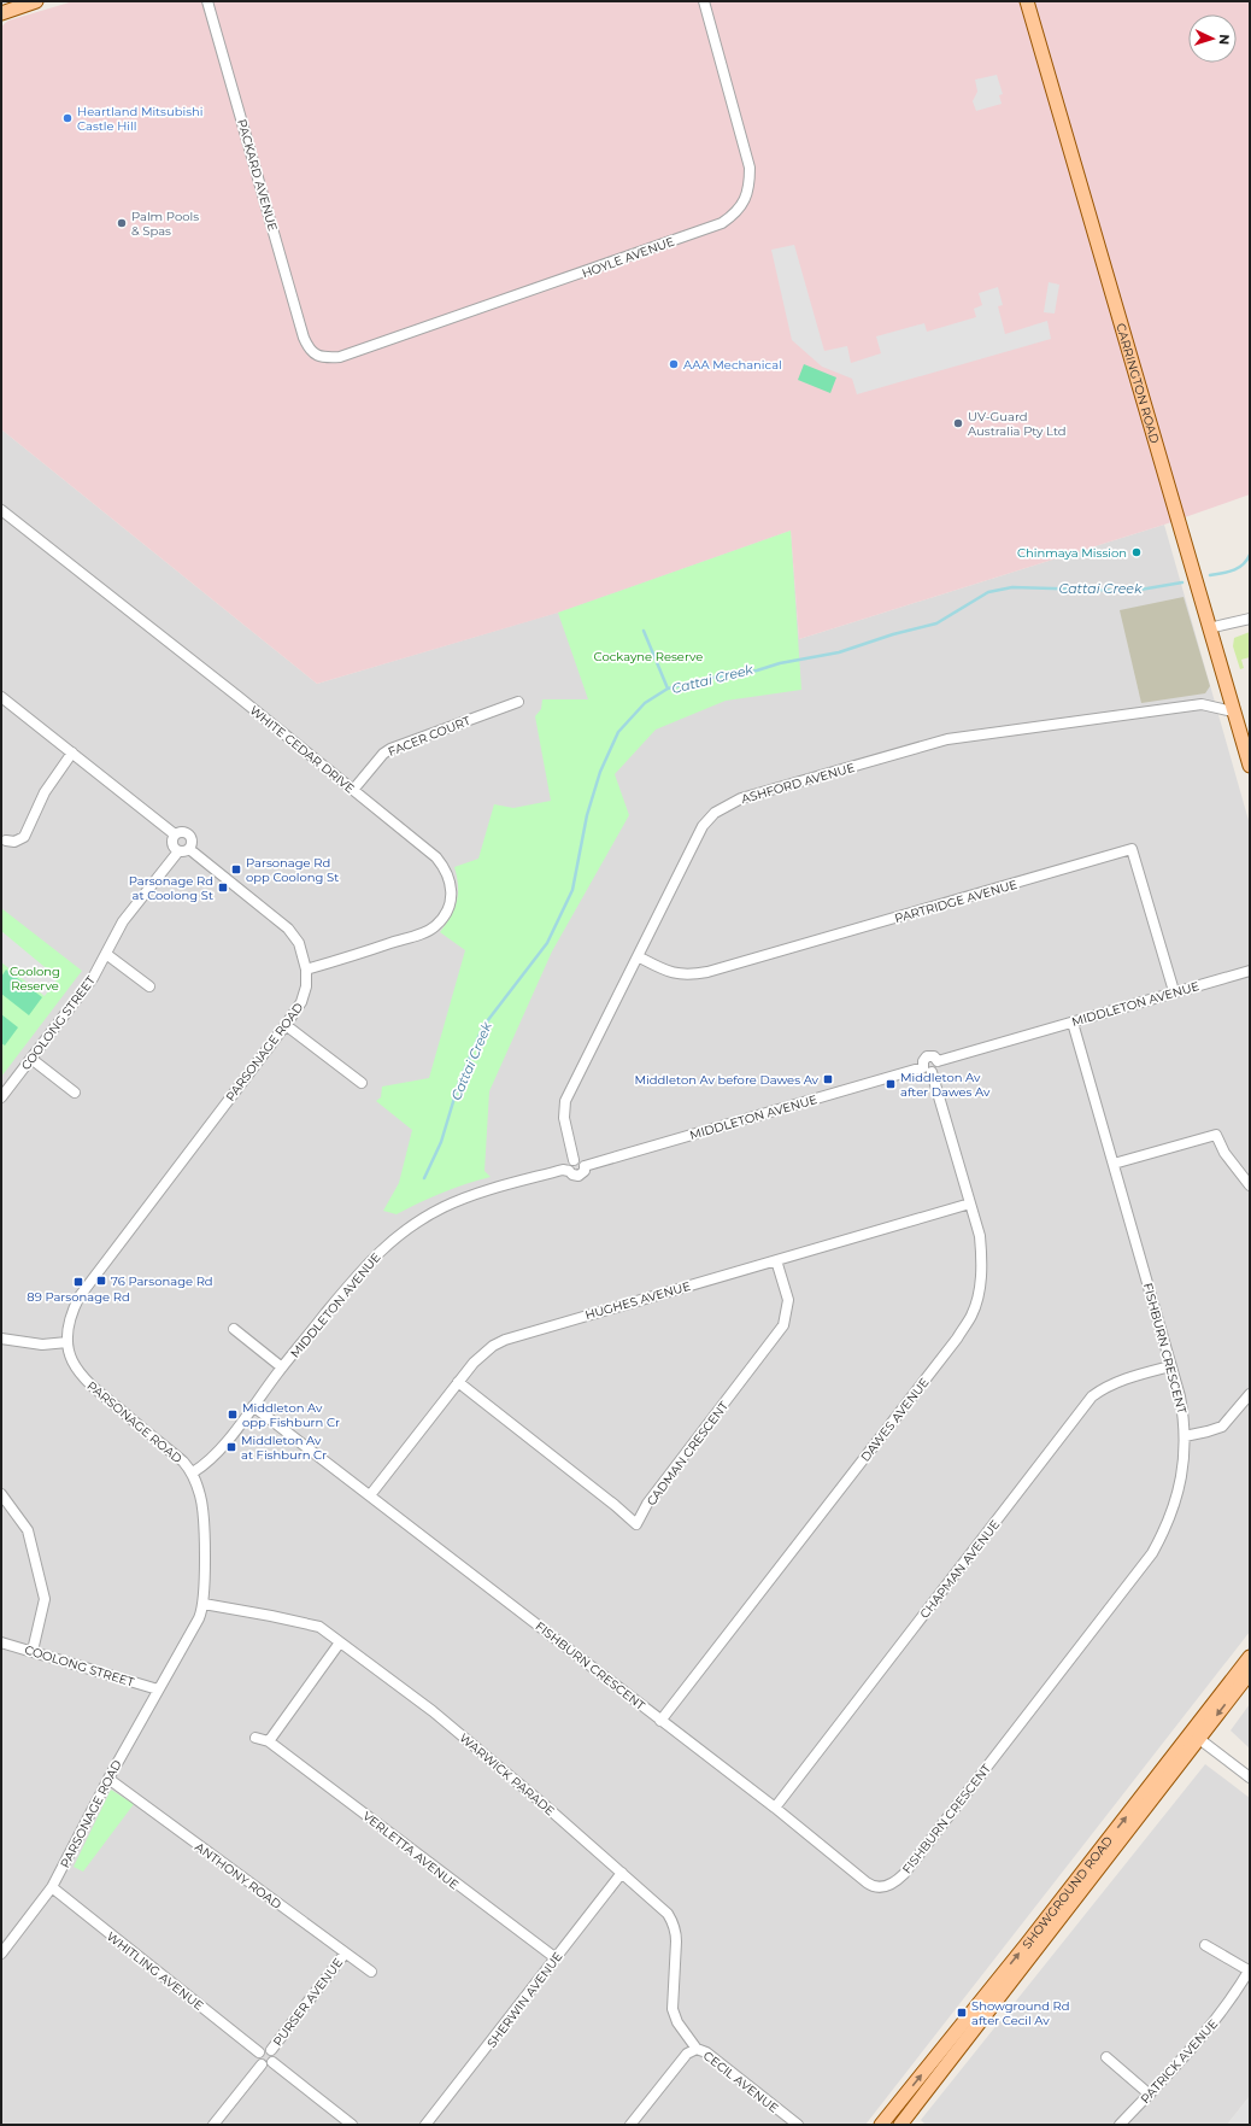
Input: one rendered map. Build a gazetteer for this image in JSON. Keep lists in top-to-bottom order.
{
  "streets": {
    "main road": ["CARRINGTON ROAD", "SHOWGROUND ROAD"],
    "street": [
      "PACKARD AVENUE",
      "HOYLE AVENUE",
      "FACER COURT",
      "WHITE CEDAR DRIVE",
      "ASHFORD AVENUE",
      "PARTRIDGE AVENUE",
      "MIDDLETON AVENUE",
      "COOLONG STREET",
      "PARSONAGE ROAD",
      "HUGHES AVENUE",
      "FISHBURN CRESCENT",
      "DAWES AVENUE",
      "CADMAN CRESCENT",
      "CHAPMAN AVENUE",
      "WARWICK PARADE",
      "VERLETTA AVENUE",
      "ANTHONY ROAD",
      "WHITLING AVENUE",
      "SHERWIN AVENUE",
      "PURSER AVENUE",
      "PATRICK AVENUE",
      "CECIL AVENUE"
    ]
  },
  "crossings": [
    ["PACKARD AVENUE", "HOYLE AVENUE"],
    ["CARRINGTON ROAD", "ASHFORD AVENUE"],
    ["FACER COURT", "WHITE CEDAR DRIVE"],
    ["WHITE CEDAR DRIVE", "PARSONAGE ROAD"],
    ["ASHFORD AVENUE", "PARTRIDGE AVENUE"],
    ["ASHFORD AVENUE", "MIDDLETON AVENUE"],
    ["PARTRIDGE AVENUE", "MIDDLETON AVENUE"],
    ["MIDDLETON AVENUE", "PARSONAGE ROAD"],
    ["MIDDLETON AVENUE", "FISHBURN CRESCENT"],
    ["MIDDLETON AVENUE", "DAWES AVENUE"],
    ["COOLONG STREET", "PARSONAGE ROAD"],
    ["PARSONAGE ROAD", "WARWICK PARADE"],
    ["PARSONAGE ROAD", "ANTHONY ROAD"],
    ["PARSONAGE ROAD", "WHITLING AVENUE"],
    ["HUGHES AVENUE", "FISHBURN CRESCENT"],
    ["HUGHES AVENUE", "DAWES AVENUE"],
    ["HUGHES AVENUE", "CADMAN CRESCENT"],
    ["FISHBURN CRESCENT", "DAWES AVENUE"],
    ["FISHBURN CRESCENT", "CHAPMAN AVENUE"],
    ["WARWICK PARADE", "SHERWIN AVENUE"],
    ["WARWICK PARADE", "CECIL AVENUE"],
    ["VERLETTA AVENUE", "SHERWIN AVENUE"],
    ["ANTHONY ROAD", "PURSER AVENUE"],
    ["WHITLING AVENUE", "PURSER AVENUE"]
  ],
  "water": ["Cattai Creek"],
  "parks": ["Cockayne Reserve", "Coolong Reserve"],
  "places": {
    "other": [
      "Heartland Mitsubishi Castle Hill",
      "Palm Pools & Spas",
      "AAA Mechanical",
      "UV-Guard Australia Pty Ltd",
      "Chinmaya Mission"
    ],
    "transit": [
      "Parsonage Rd opp Coolong St",
      "Parsonage Rd at Coolong St",
      "Middleton Av before Dawes Av",
      "Middleton Av after Dawes Av",
      "76 Parsonage Rd",
      "89 Parsonage Rd",
      "Middleton Av opp Fishburn Cr",
      "Middleton Av at Fishburn Cr",
      "Showground Rd after Cecil Av"
    ]
  },
  "north": "right"
}
